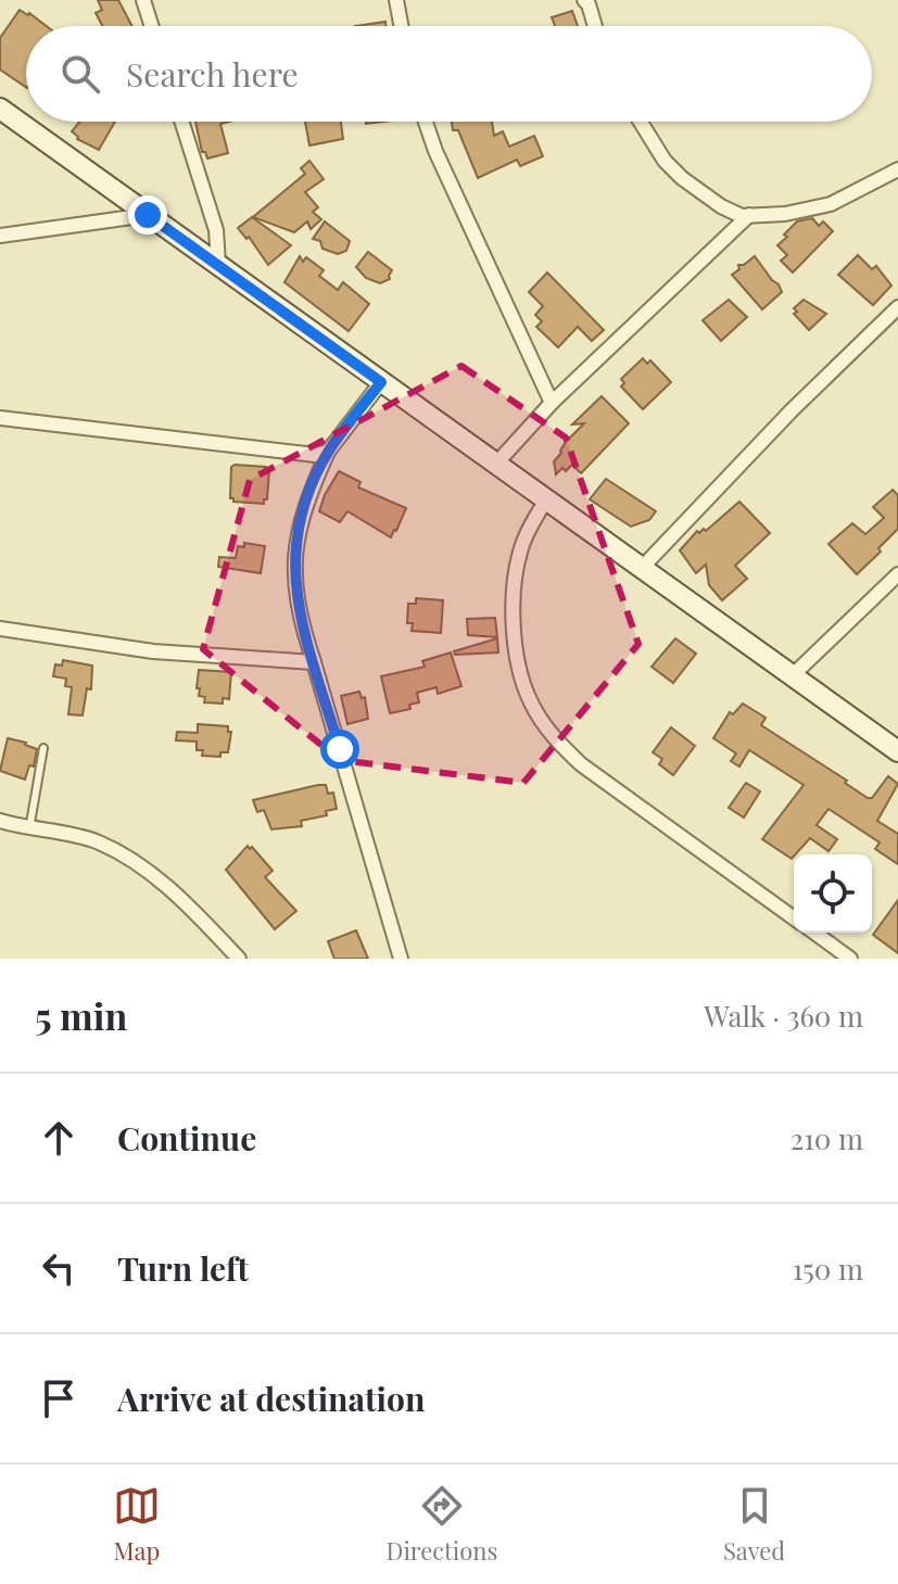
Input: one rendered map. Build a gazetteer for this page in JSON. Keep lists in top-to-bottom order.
{
  "page": {
    "search": "Search here",
    "heading": ["5 min", "Walk · 360 m"],
    "list": [
      ["Continue", "210 m"],
      ["Turn left", "150 m"],
      "Arrive at destination"
    ],
    "nav": ["Map", "Directions", "Saved"]
  }
}
